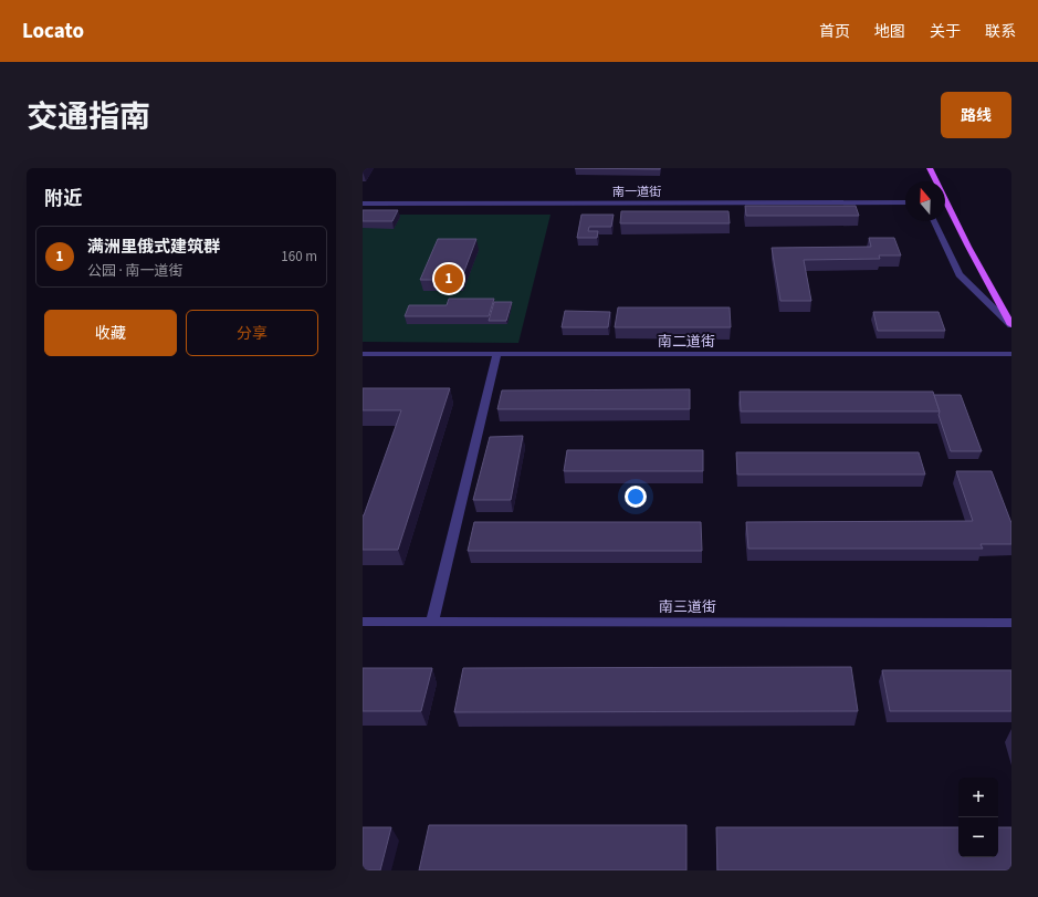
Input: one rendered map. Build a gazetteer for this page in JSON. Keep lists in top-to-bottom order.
{
  "streets": {
    "street": ["南一道街", "南二道街", "南三道街"]
  },
  "north": "top",
  "page": {
    "header": "Locato",
    "nav": [
      "首页",
      "地图",
      "关于",
      "联系"
    ],
    "title": "交通指南",
    "buttons": [
      "路线",
      ["收藏", "分享"]
    ],
    "heading": "附近",
    "list": [
      {
        "mark": "1",
        "name": "满洲里俄式建筑群",
        "note": "公园 · 南一道街",
        "value": "160 m"
      }
    ],
    "pins": "1",
    "map_buttons": ["+", "−"]
  }
}
